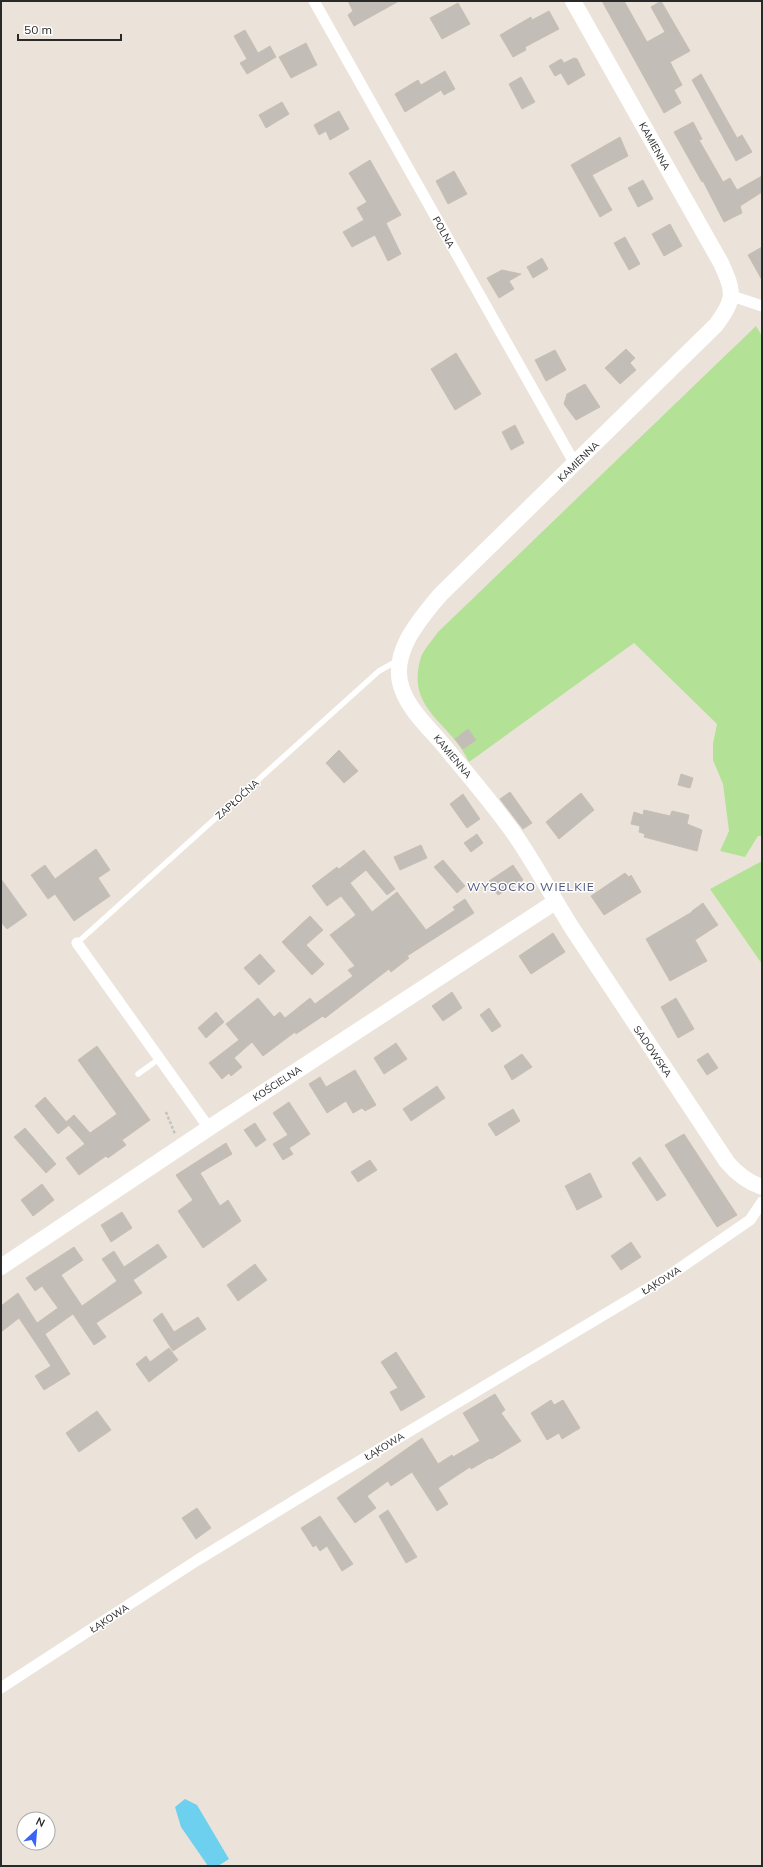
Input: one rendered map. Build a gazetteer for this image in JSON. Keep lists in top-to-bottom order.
{
  "streets": {
    "street": [
      "KAMIENNA",
      "POLNA",
      "SADOWSKA",
      "KOŚCIELNA",
      "ŁĄKOWA"
    ],
    "lane": ["ZAPŁOĆNA"]
  },
  "crossings": [
    ["KAMIENNA", "POLNA"],
    ["KAMIENNA", "ZAPŁOĆNA"],
    ["KAMIENNA", "SADOWSKA"],
    ["KAMIENNA", "KOŚCIELNA"],
    ["SADOWSKA", "KOŚCIELNA"]
  ],
  "districts": ["WYSOCKO WIELKIE"],
  "scale_bar": "50 m",
  "north": "top right"
}
